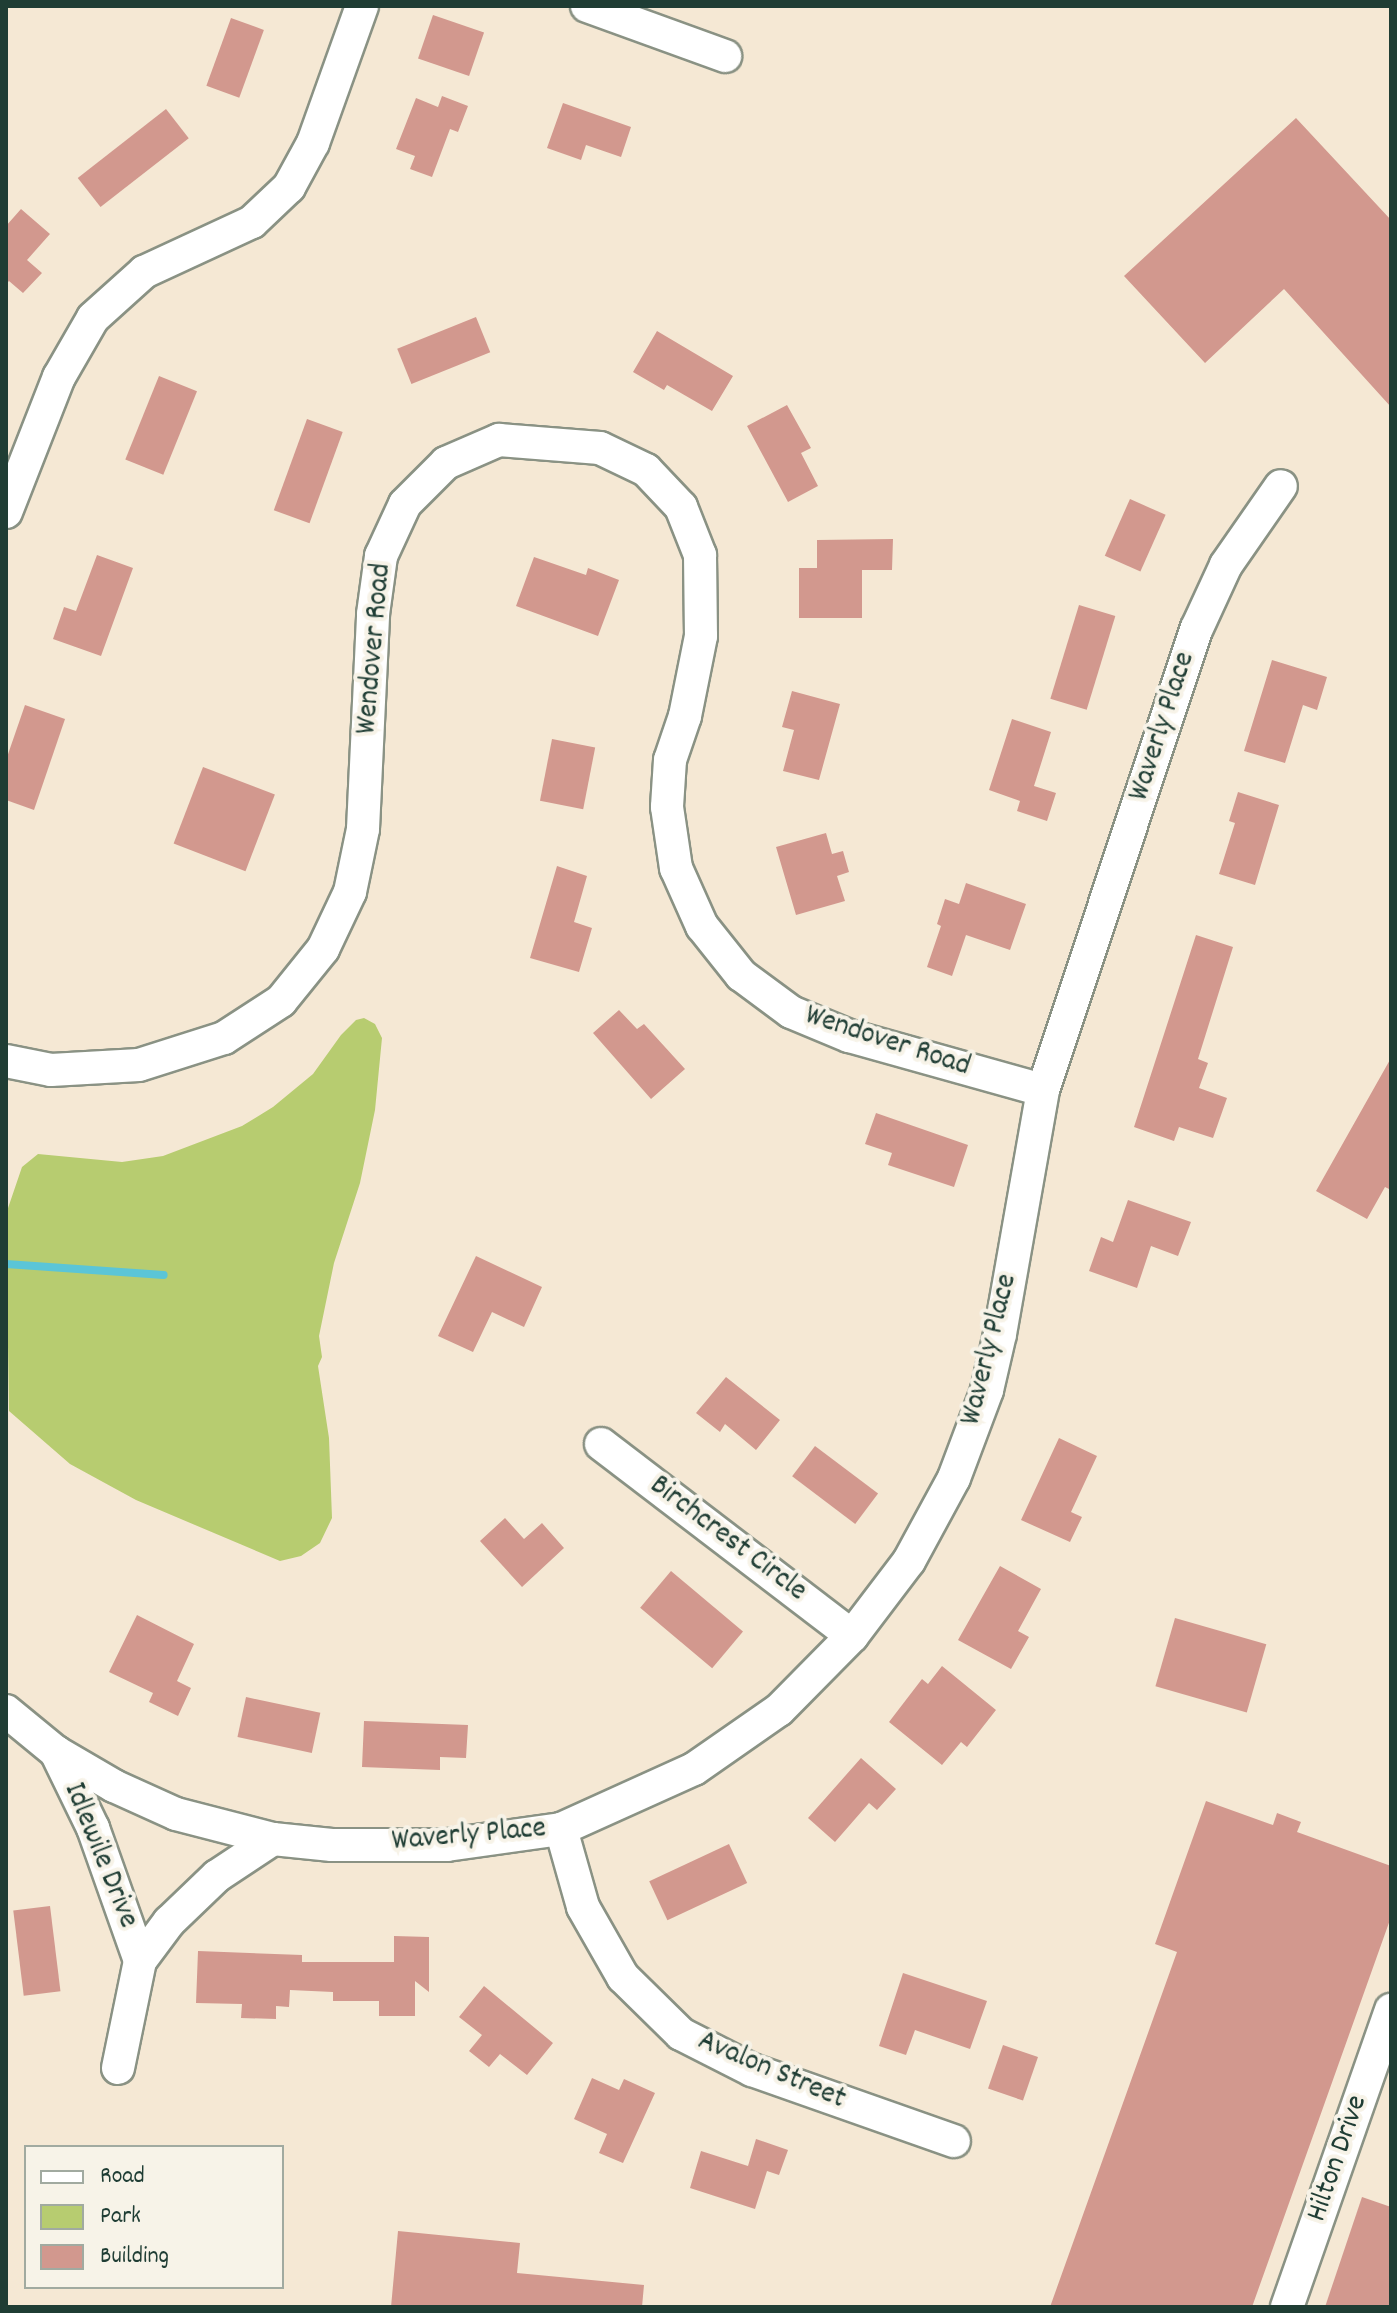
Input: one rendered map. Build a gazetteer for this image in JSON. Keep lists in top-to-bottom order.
{
  "streets": {
    "street": [
      "Wendover Road",
      "Waverly Place",
      "Birchcrest Circle",
      "Idlewile Drive",
      "Avalon Street",
      "Hilton Drive"
    ]
  },
  "crossings": [
    ["Wendover Road", "Waverly Place"],
    ["Waverly Place", "Birchcrest Circle"],
    ["Waverly Place", "Idlewile Drive"],
    ["Waverly Place", "Avalon Street"]
  ],
  "legend": ["Road", "Park", "Building"]
}
